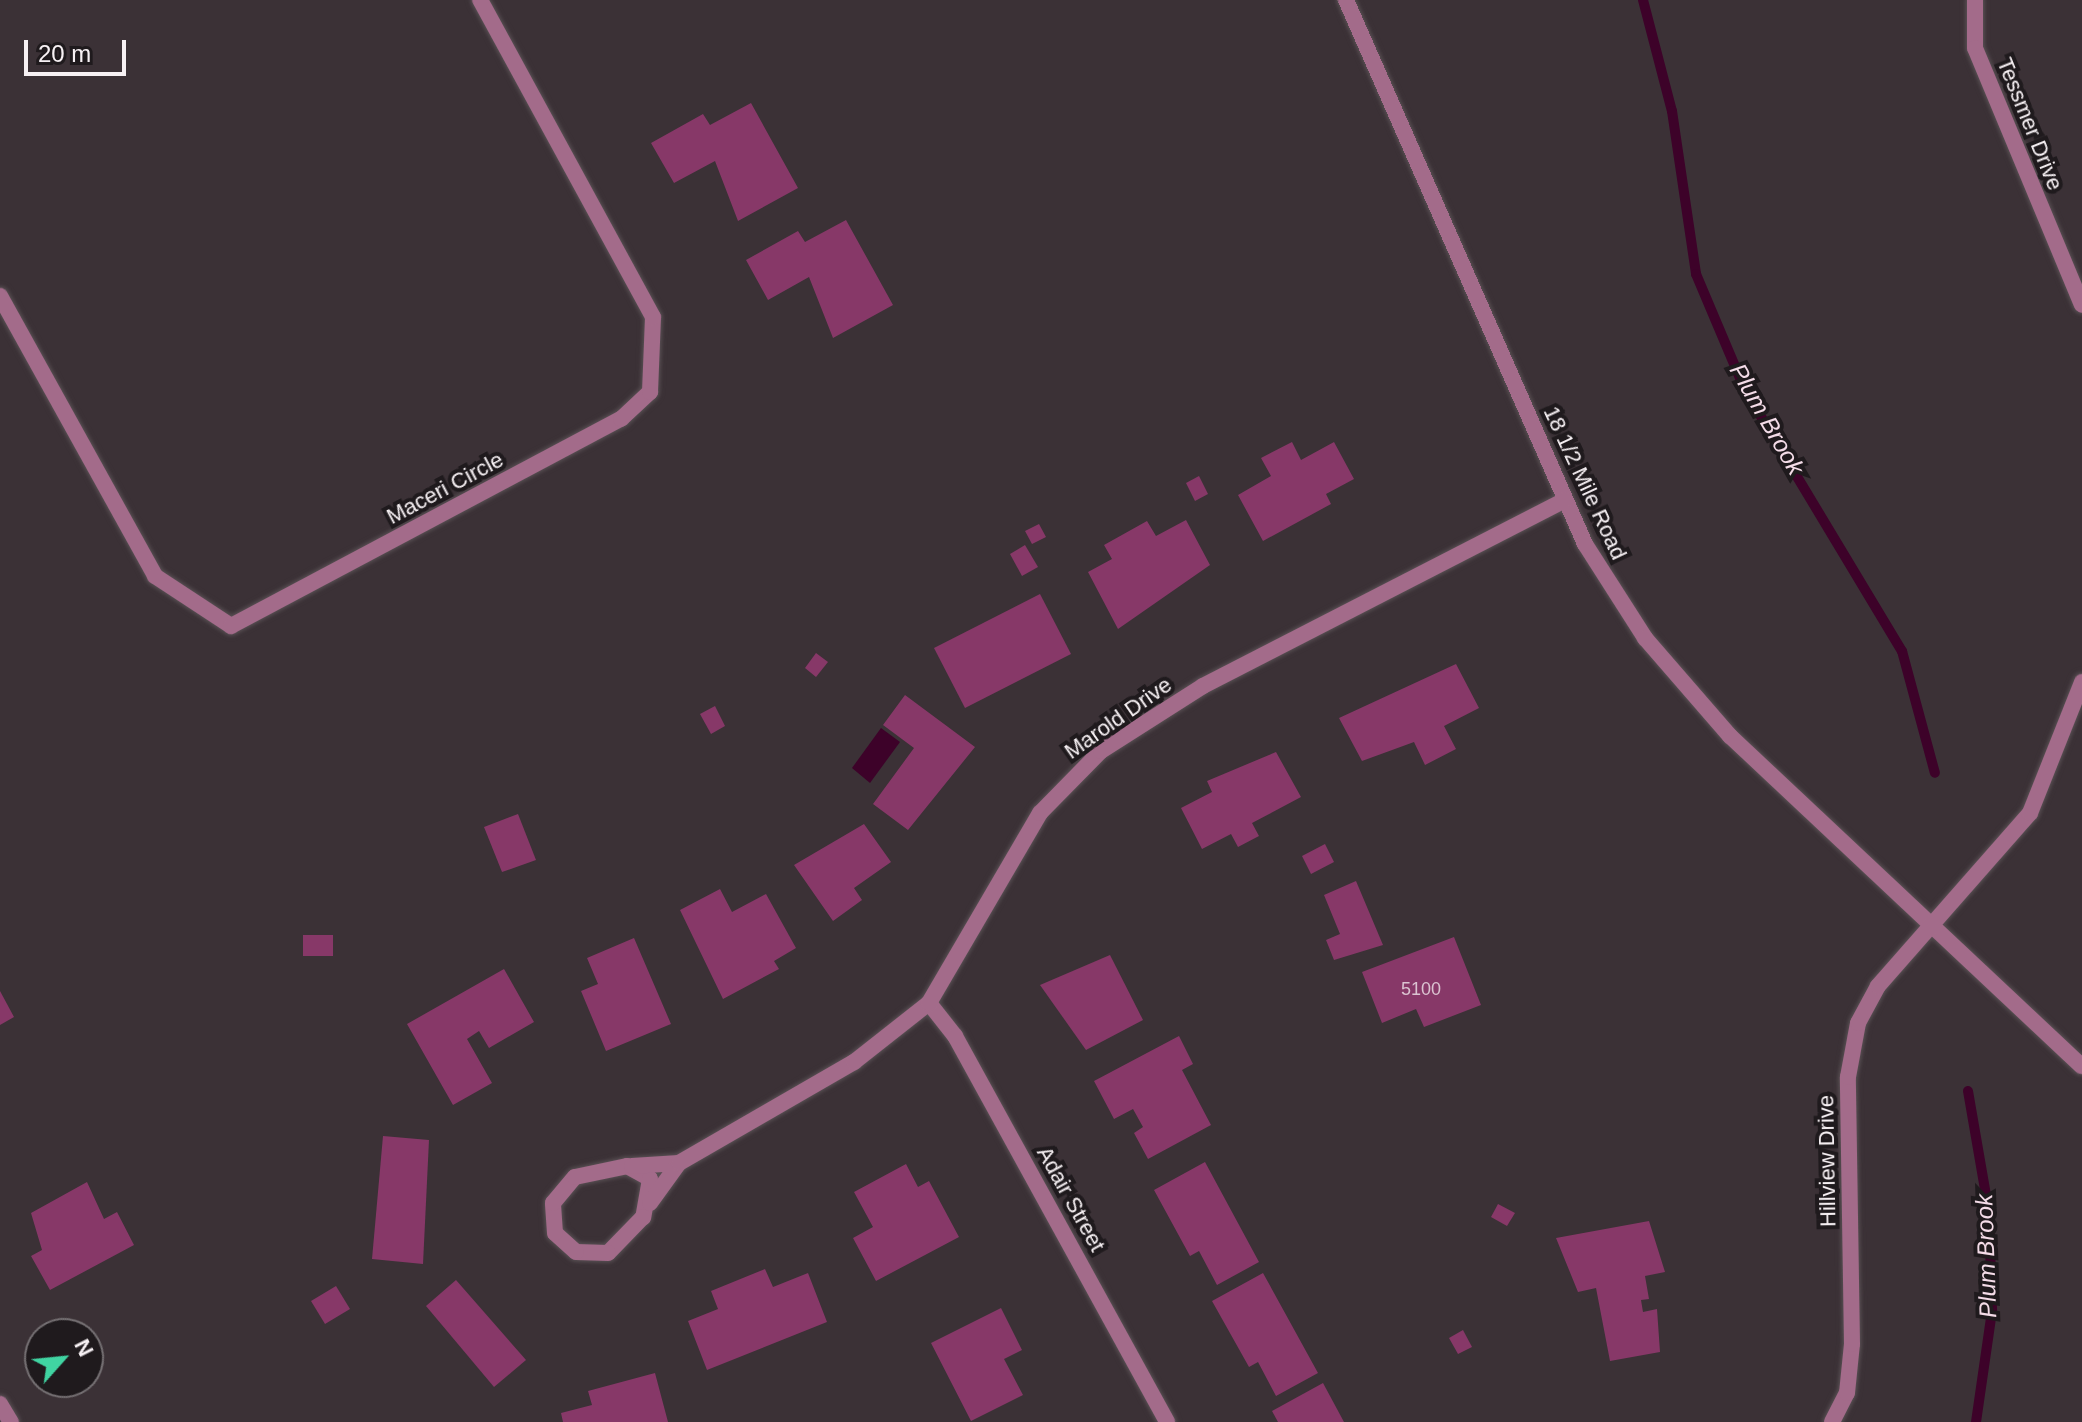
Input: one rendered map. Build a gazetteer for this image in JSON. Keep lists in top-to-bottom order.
{
  "streets": {
    "street": [
      "Tessmer Drive",
      "18 1/2 Mile Road",
      "Maceri Circle",
      "Marold Drive",
      "Hillview Drive",
      "Adair Street"
    ]
  },
  "crossings": [
    ["18 1/2 Mile Road", "Marold Drive"],
    ["18 1/2 Mile Road", "Hillview Drive"],
    ["Marold Drive", "Adair Street"]
  ],
  "water": ["Plum Brook"],
  "house_numbers": ["5100"],
  "scale_bar": "20 m",
  "north": "top right"
}
